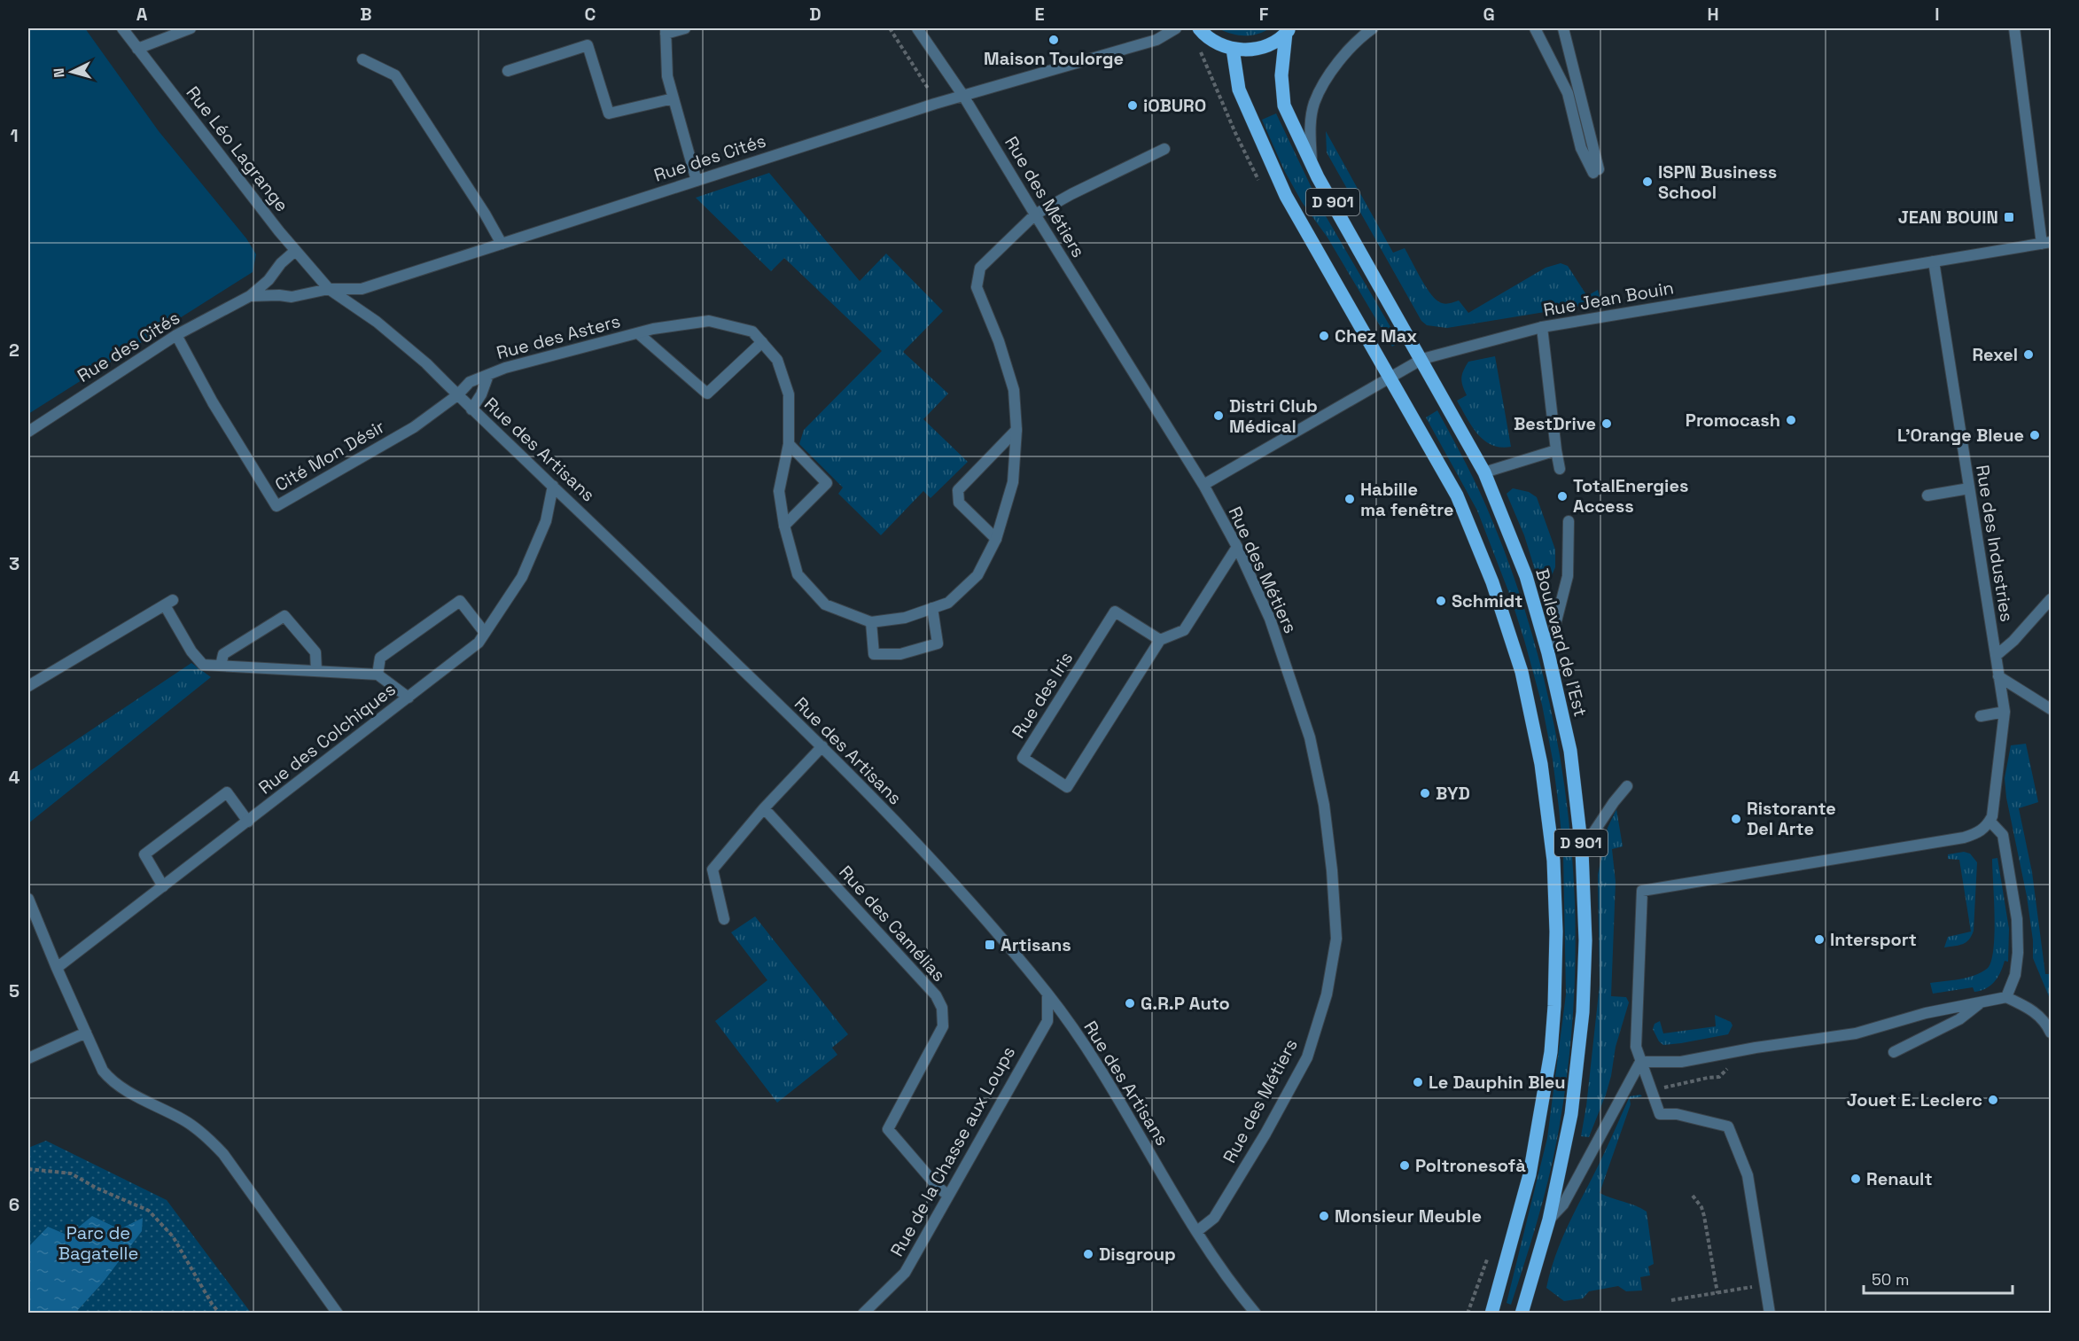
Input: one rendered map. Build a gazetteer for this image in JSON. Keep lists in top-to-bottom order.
{
  "streets": {
    "main road": ["D 901", "Boulevard de l'Est"],
    "street": [
      "Rue Léo Lagrange",
      "Rue des Cités",
      "Rue des Métiers",
      "Rue Jean Bouin",
      "Rue des Asters",
      "Rue des Artisans",
      "Cité Mon Désir",
      "Rue des Industries",
      "Rue des Iris",
      "Rue des Colchiques",
      "Rue des Camélias",
      "Rue de la Chasse aux Loups"
    ]
  },
  "crossings": [
    ["Rue Léo Lagrange", "Rue des Cités"],
    ["Rue Léo Lagrange", "Rue des Artisans"],
    ["Rue des Cités", "Rue des Métiers"],
    ["Rue des Cités", "Rue des Artisans"],
    ["Rue des Cités", "Cité Mon Désir"],
    ["Rue des Métiers", "Rue Jean Bouin"],
    ["Rue des Métiers", "Rue des Artisans"],
    ["D 901", "Rue Jean Bouin"],
    ["Rue Jean Bouin", "Rue des Industries"],
    ["Rue Jean Bouin", "Boulevard de l'Est"],
    ["Rue des Asters", "Rue des Artisans"],
    ["Rue des Asters", "Cité Mon Désir"],
    ["Rue des Artisans", "Cité Mon Désir"],
    ["Rue des Artisans", "Rue des Colchiques"],
    ["Rue des Artisans", "Rue de la Chasse aux Loups"],
    ["Rue des Camélias", "Rue de la Chasse aux Loups"]
  ],
  "parks": ["Parc de Bagatelle"],
  "places": {
    "other": [
      "Maison Toulorge",
      "iOBURO",
      "ISPN Business School",
      "Chez Max",
      "Rexel",
      "Distri Club Médical",
      "Promocash",
      "BestDrive",
      "L'Orange Bleue",
      "TotalEnergies Access",
      "Habille ma fenêtre",
      "Schmidt",
      "BYD",
      "Ristorante Del Arte",
      "Intersport",
      "G.R.P Auto",
      "Le Dauphin Bleu",
      "Jouet E. Leclerc",
      "Poltronesofà",
      "Renault",
      "Monsieur Meuble",
      "Disgroup"
    ],
    "transit": ["JEAN BOUIN", "Artisans"]
  },
  "scale_bar": "50 m",
  "north": "left",
  "grid": {
    "columns": [
      "A",
      "B",
      "C",
      "D",
      "E",
      "F",
      "G",
      "H",
      "I"
    ],
    "rows": [
      "1",
      "2",
      "3",
      "4",
      "5",
      "6"
    ]
  }
}
